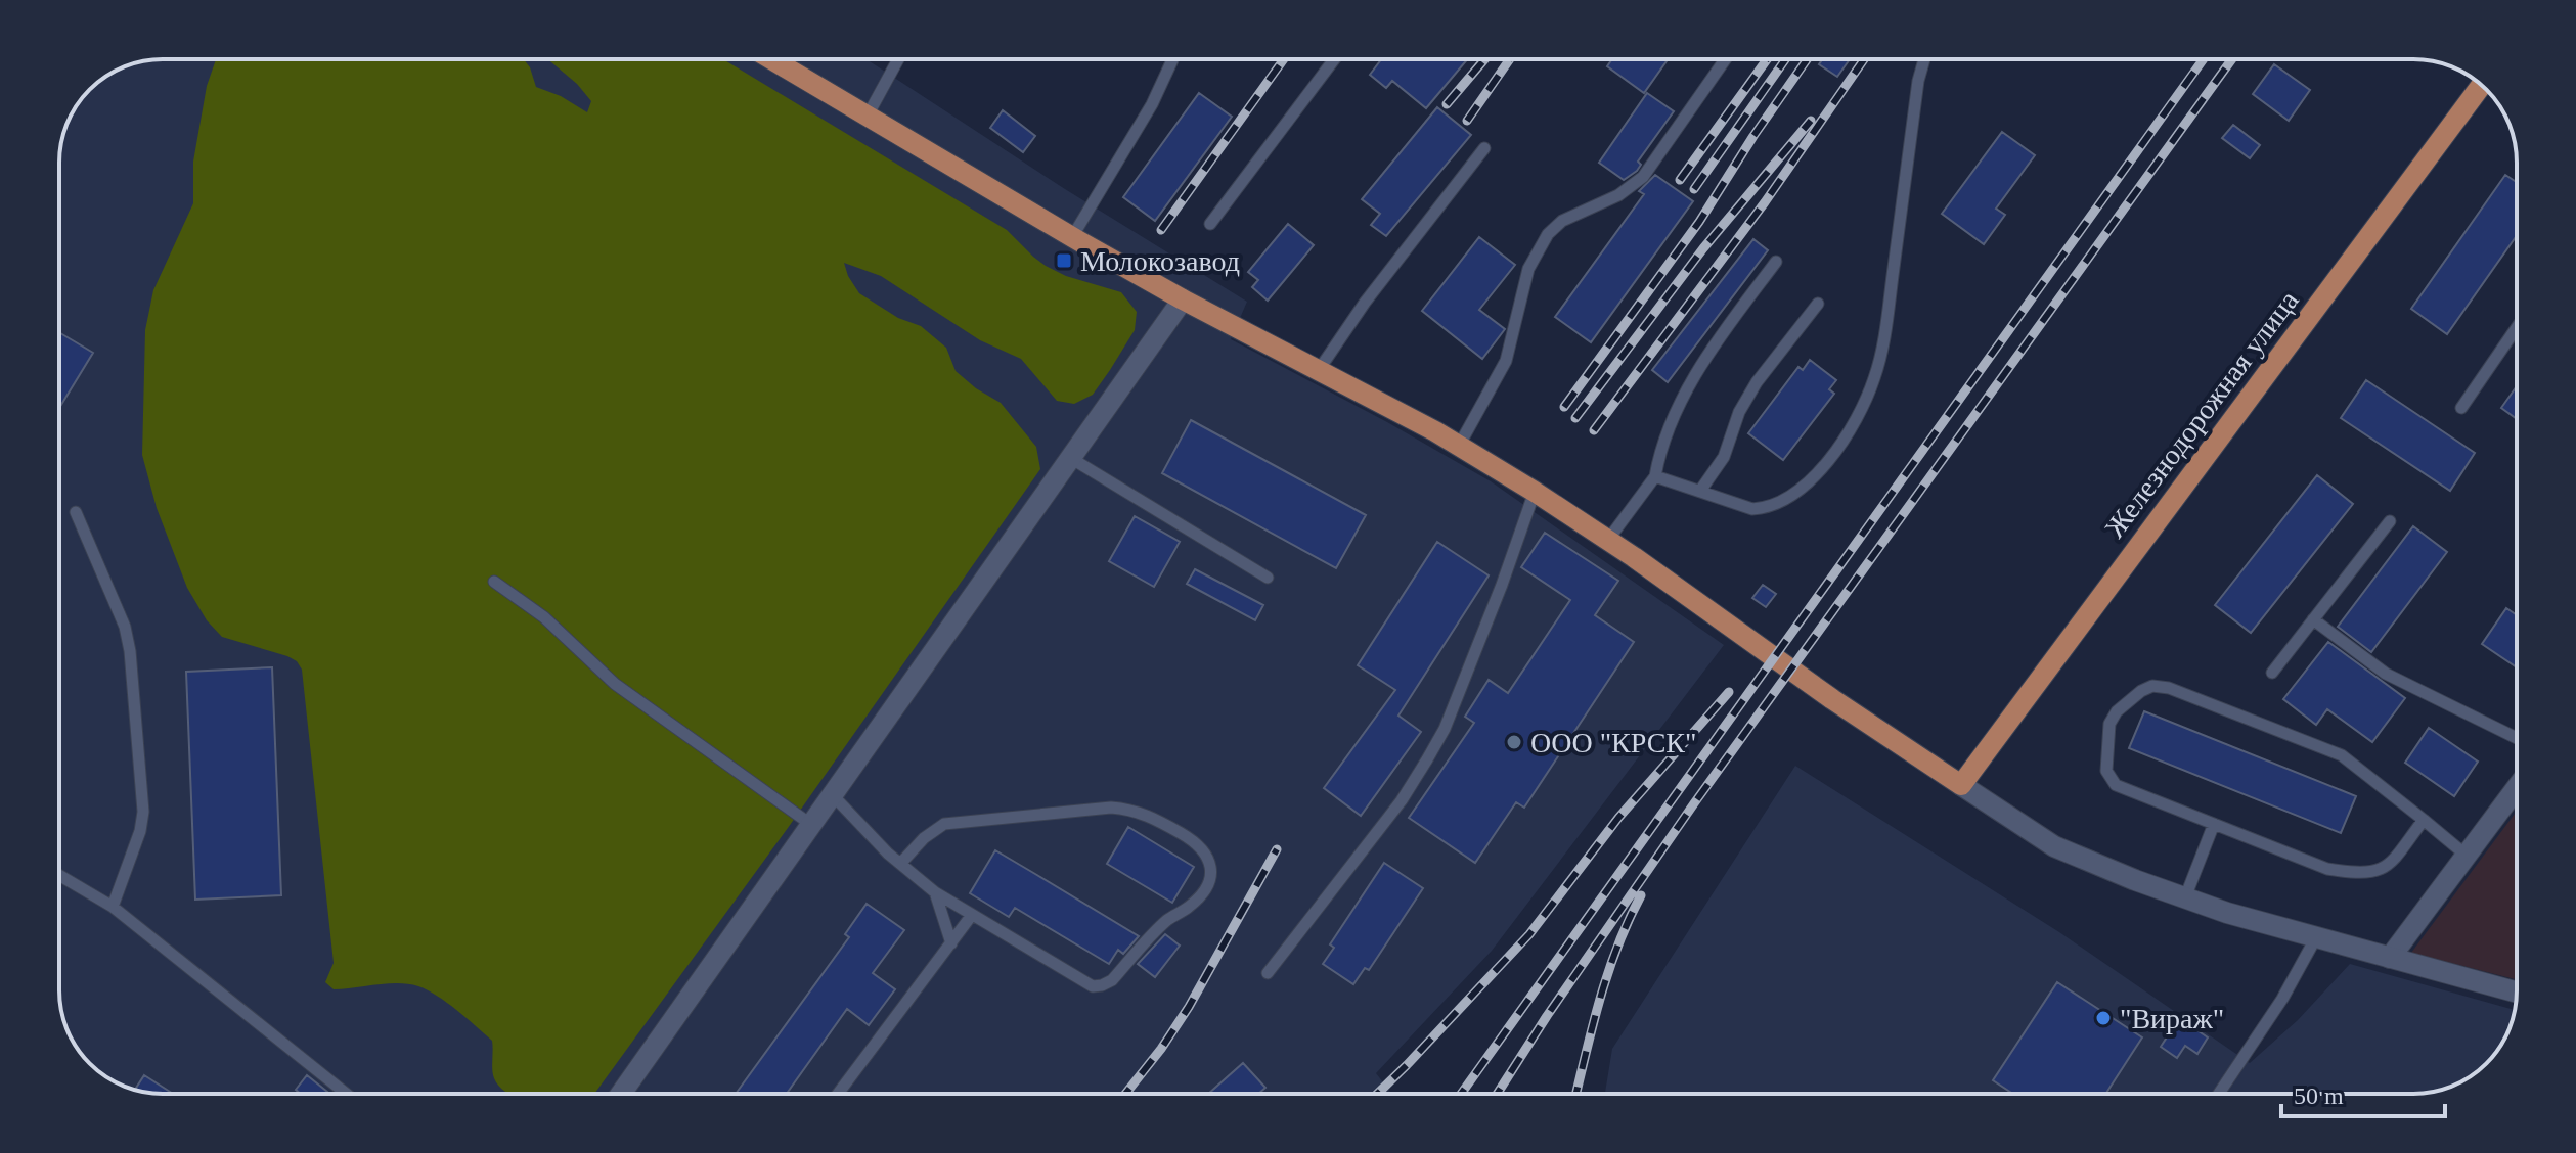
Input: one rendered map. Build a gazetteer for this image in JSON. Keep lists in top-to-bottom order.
{
  "streets": {
    "main road": ["Железнодорожная улица"]
  },
  "places": {
    "transit": ["Молокозавод"],
    "other": ["ООО \"КРСК\"", "\"Вираж\""]
  },
  "scale_bar": "50 m"
}
